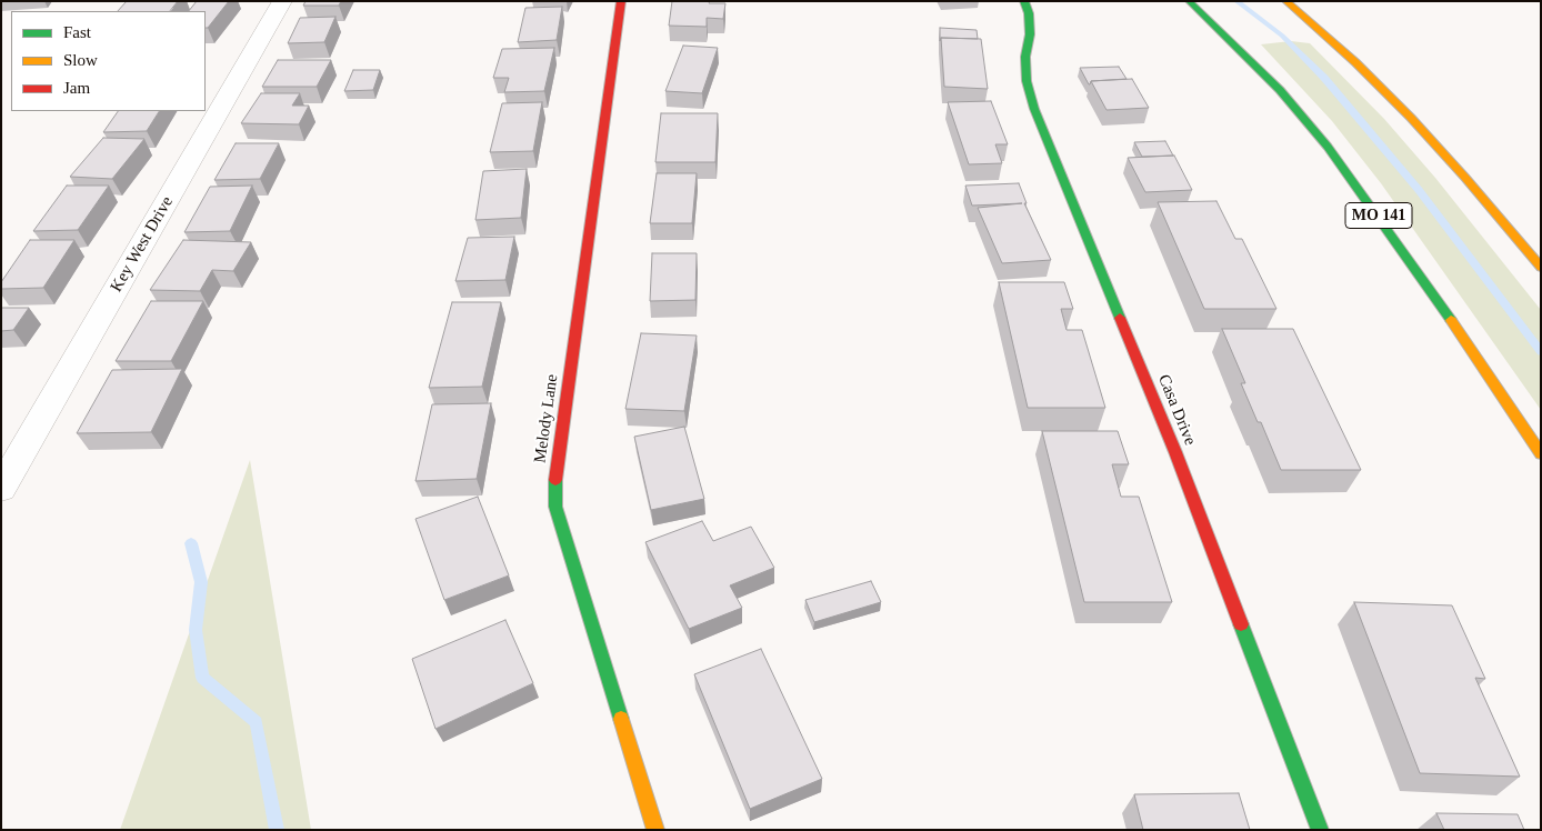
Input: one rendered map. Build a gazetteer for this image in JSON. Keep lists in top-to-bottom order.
{
  "streets": {
    "main road": ["MO 141", "Casa Drive", "Melody Lane"],
    "street": ["Key West Drive"]
  },
  "legend": ["Fast", "Slow", "Jam"]
}
